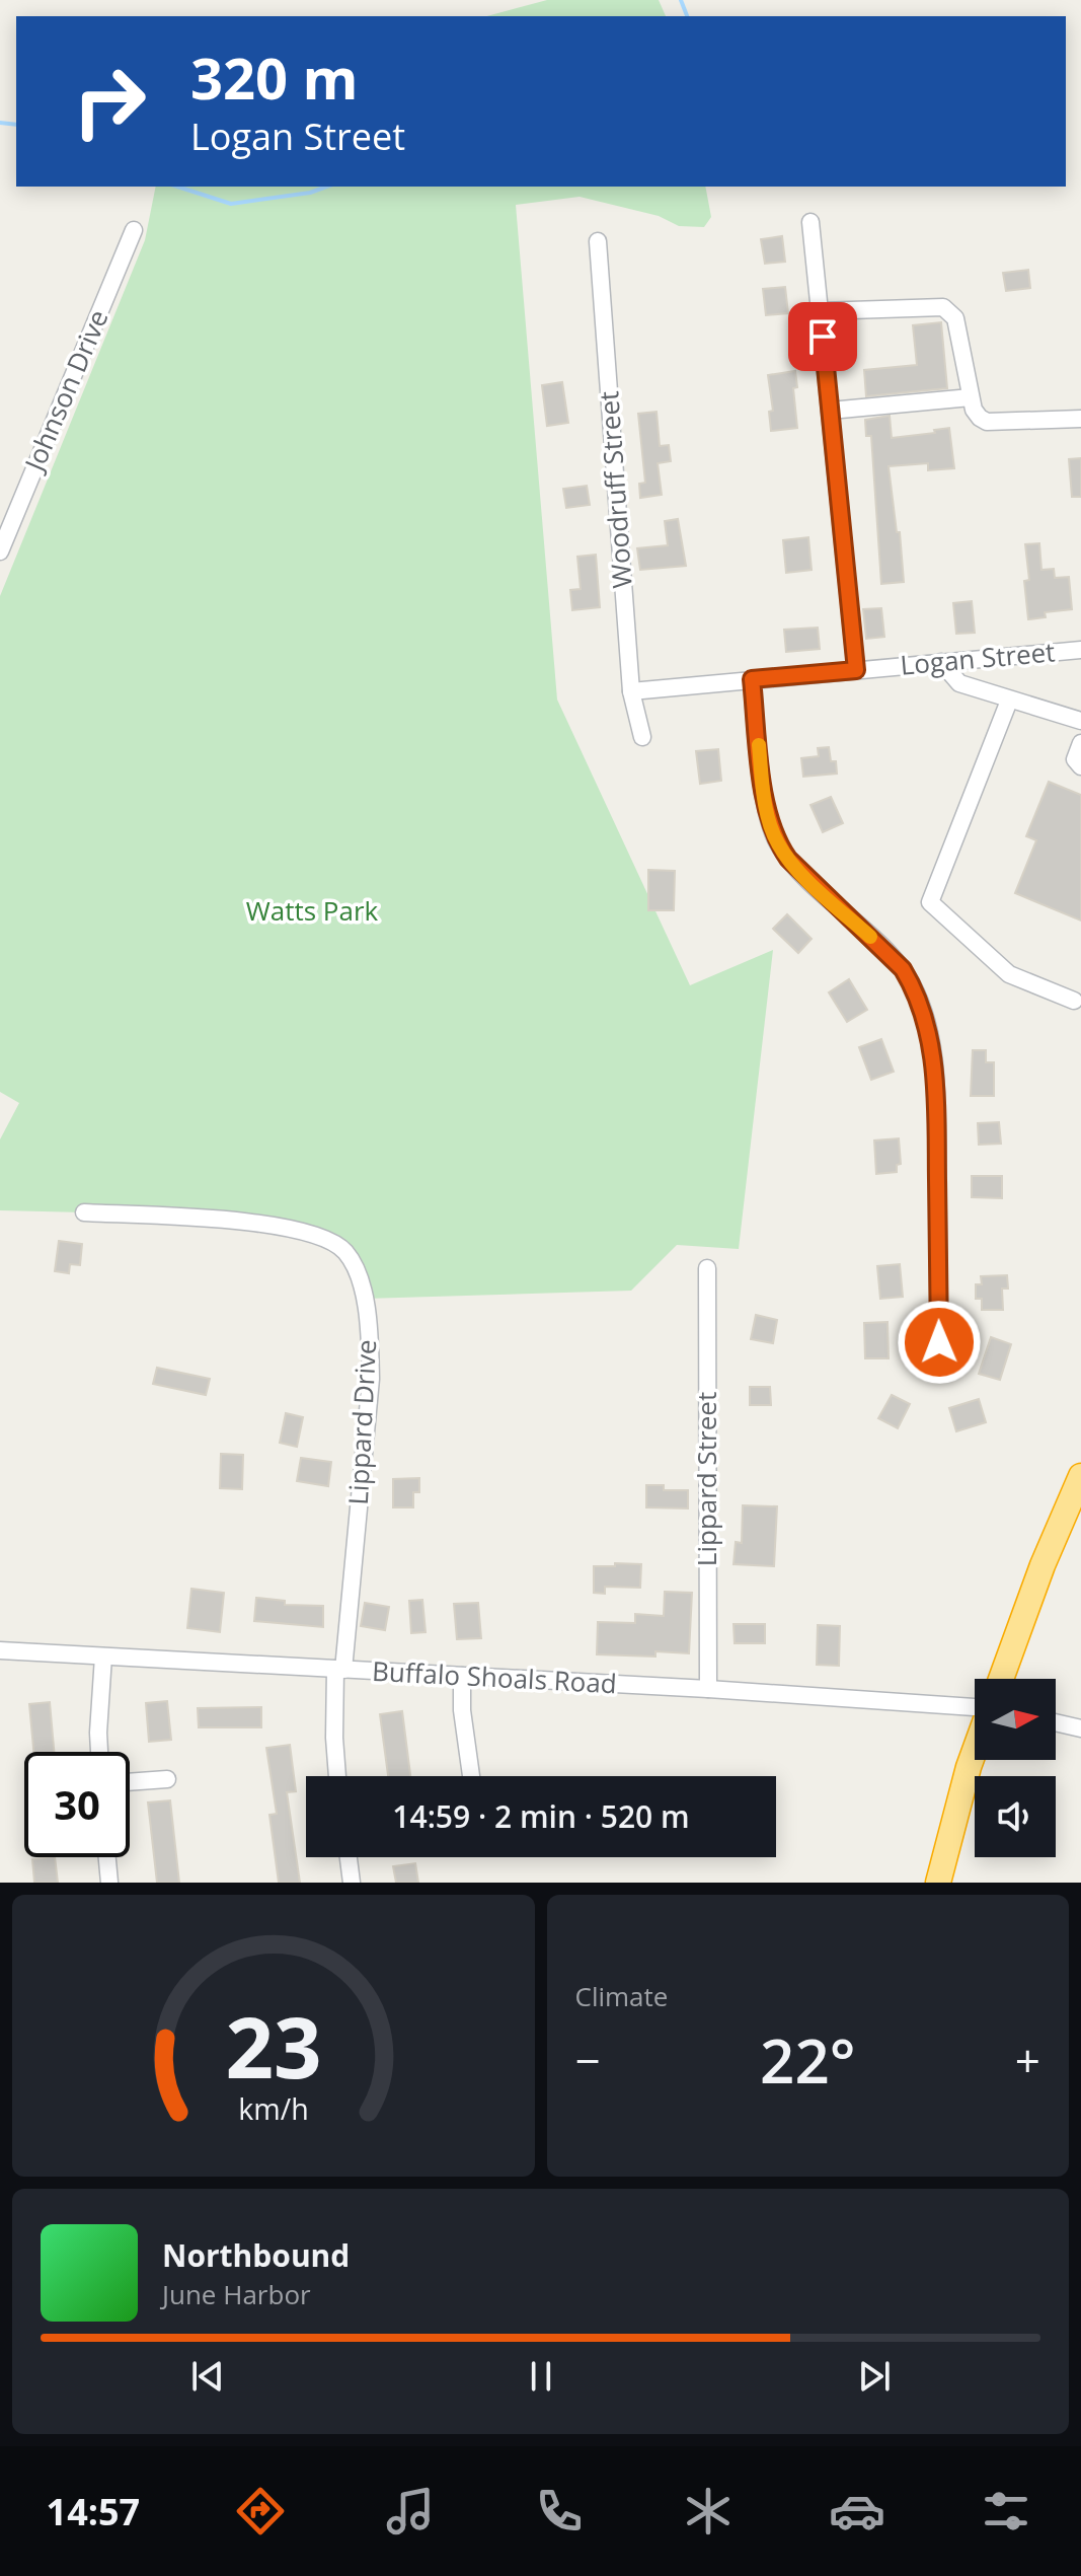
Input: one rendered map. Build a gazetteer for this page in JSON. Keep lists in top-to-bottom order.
{
  "streets": {
    "street": [
      "Johnson Drive",
      "Woodruff Street",
      "Logan Street",
      "Lippard Drive",
      "Lippard Street",
      "Buffalo Shoals Road"
    ]
  },
  "crossings": [
    ["Woodruff Street", "Logan Street"],
    ["Lippard Drive", "Buffalo Shoals Road"],
    ["Lippard Street", "Buffalo Shoals Road"]
  ],
  "parks": ["Watts Park"],
  "north": "right",
  "page": {
    "turn": ["320 m", "Logan Street"],
    "limit": "30",
    "trip": "14:59 · 2 min · 520 m",
    "tile": "Climate",
    "heat": ["−", "22°", "+"],
    "song": ["Northbound", "June Harbor"],
    "tabs": "14:57",
    "gauge": ["23", "km/h"]
  }
}
